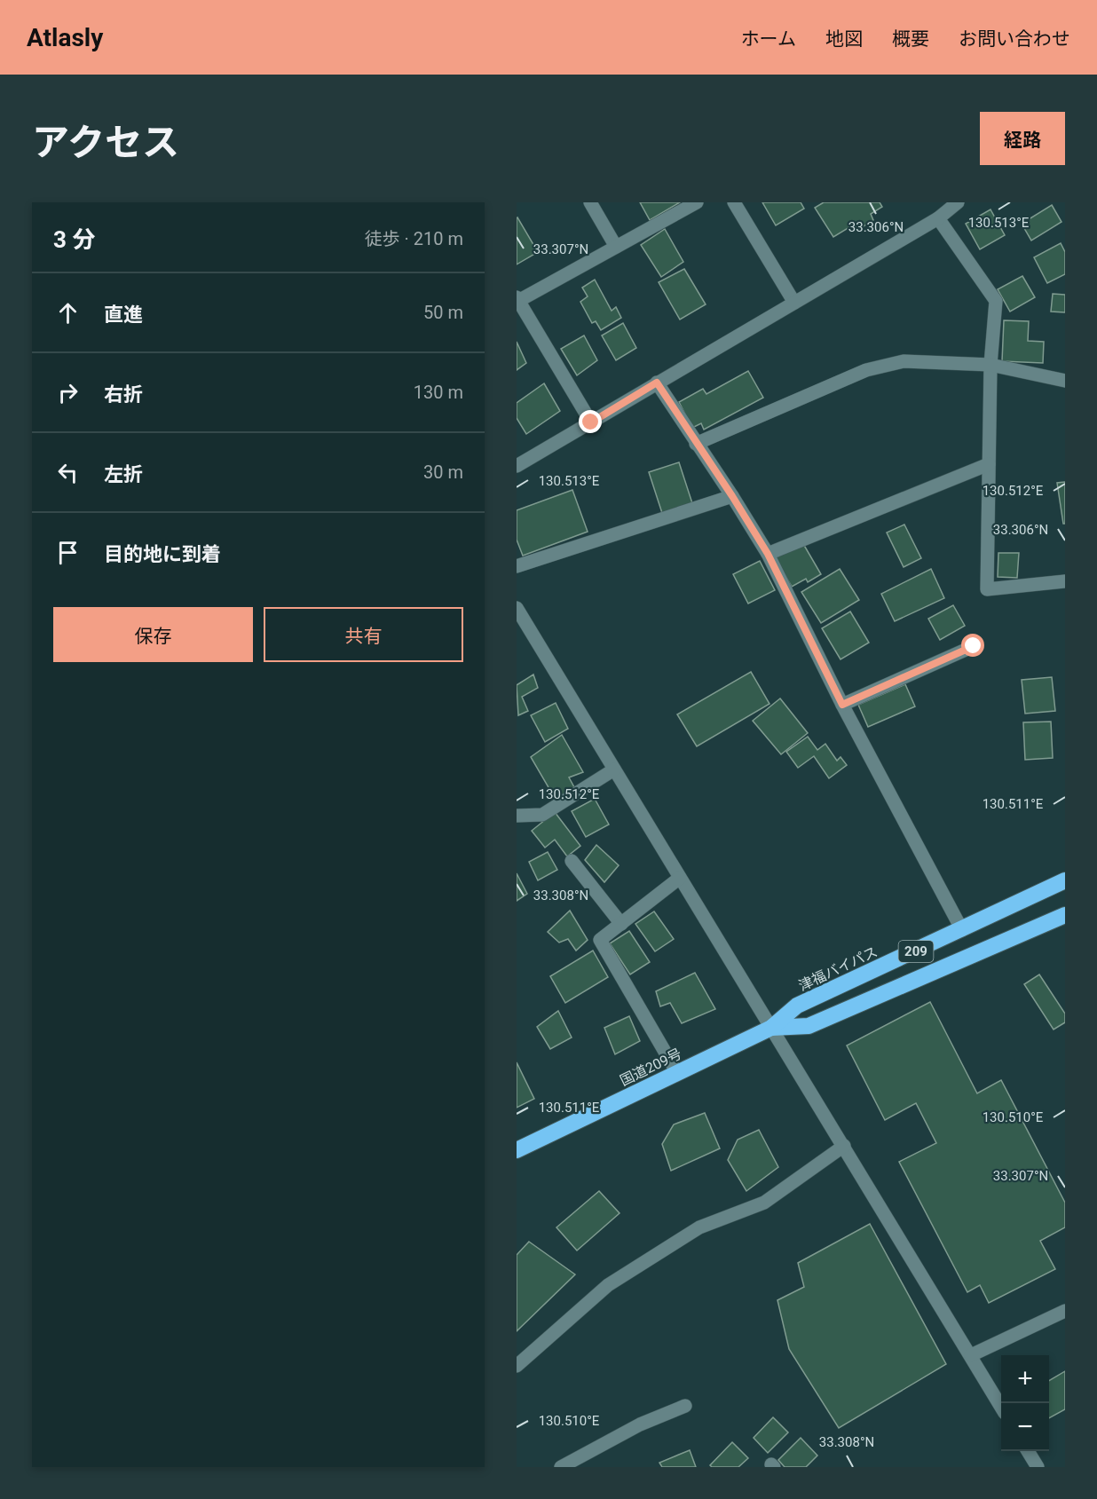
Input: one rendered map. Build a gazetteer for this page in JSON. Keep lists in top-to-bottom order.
{
  "streets": {
    "highway": ["209", "津福バイパス", "国道209号"]
  },
  "crossings": [
    ["209", "津福バイパス"],
    ["209", "国道209号"],
    ["津福バイパス", "国道209号"]
  ],
  "page": {
    "header": "Atlasly",
    "nav": [
      "ホーム",
      "地図",
      "概要",
      "お問い合わせ"
    ],
    "title": "アクセス",
    "buttons": [
      "経路",
      ["保存", "共有"]
    ],
    "heading": ["3 分", "徒歩 · 210 m"],
    "list": [
      ["直進", "50 m"],
      ["右折", "130 m"],
      ["左折", "30 m"],
      "目的地に到着"
    ],
    "map_buttons": ["+", "−"]
  },
  "coordinates": [
    "130.513°E",
    "33.306°N",
    "33.307°N",
    "130.512°E",
    "130.511°E",
    "33.308°N",
    "130.510°E"
  ]
}
